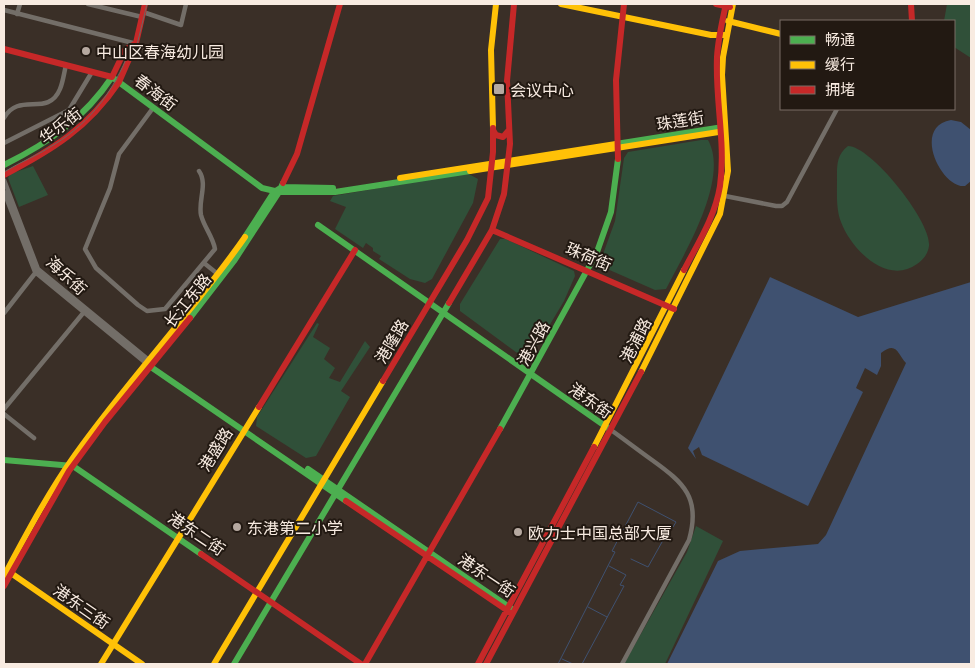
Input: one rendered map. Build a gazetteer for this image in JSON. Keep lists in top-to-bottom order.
{
  "streets": {
    "main road": [
      "春海街",
      "珠莲街",
      "华乐街",
      "珠荷街",
      "长江东路",
      "港浦路",
      "港隆路",
      "港兴路",
      "港东街",
      "港盛路",
      "港东二街",
      "港东一街",
      "港东三街"
    ],
    "street": ["海乐街"]
  },
  "crossings": [
    ["春海街", "珠莲街"],
    ["春海街", "华乐街"],
    ["春海街", "长江东路"],
    ["珠莲街", "长江东路"],
    ["珠莲街", "港浦路"],
    ["珠莲街", "港隆路"],
    ["珠莲街", "港兴路"],
    ["珠荷街", "港浦路"],
    ["珠荷街", "港隆路"],
    ["珠荷街", "港兴路"],
    ["海乐街", "长江东路"],
    ["海乐街", "港东一街"],
    ["长江东路", "港东二街"],
    ["长江东路", "港东一街"],
    ["长江东路", "港东三街"],
    ["港浦路", "港东街"],
    ["港浦路", "港东一街"],
    ["港隆路", "港东街"],
    ["港隆路", "港东二街"],
    ["港隆路", "港东一街"],
    ["港兴路", "港东街"],
    ["港兴路", "港东一街"],
    ["港东街", "港盛路"],
    ["港盛路", "港东二街"],
    ["港盛路", "港东一街"],
    ["港盛路", "港东三街"]
  ],
  "places": {
    "other": ["中山区春海幼儿园", "东港第二小学", "欧力士中国总部大厦"],
    "transit": ["会议中心"]
  },
  "legend": ["畅通", "缓行", "拥堵"]
}
